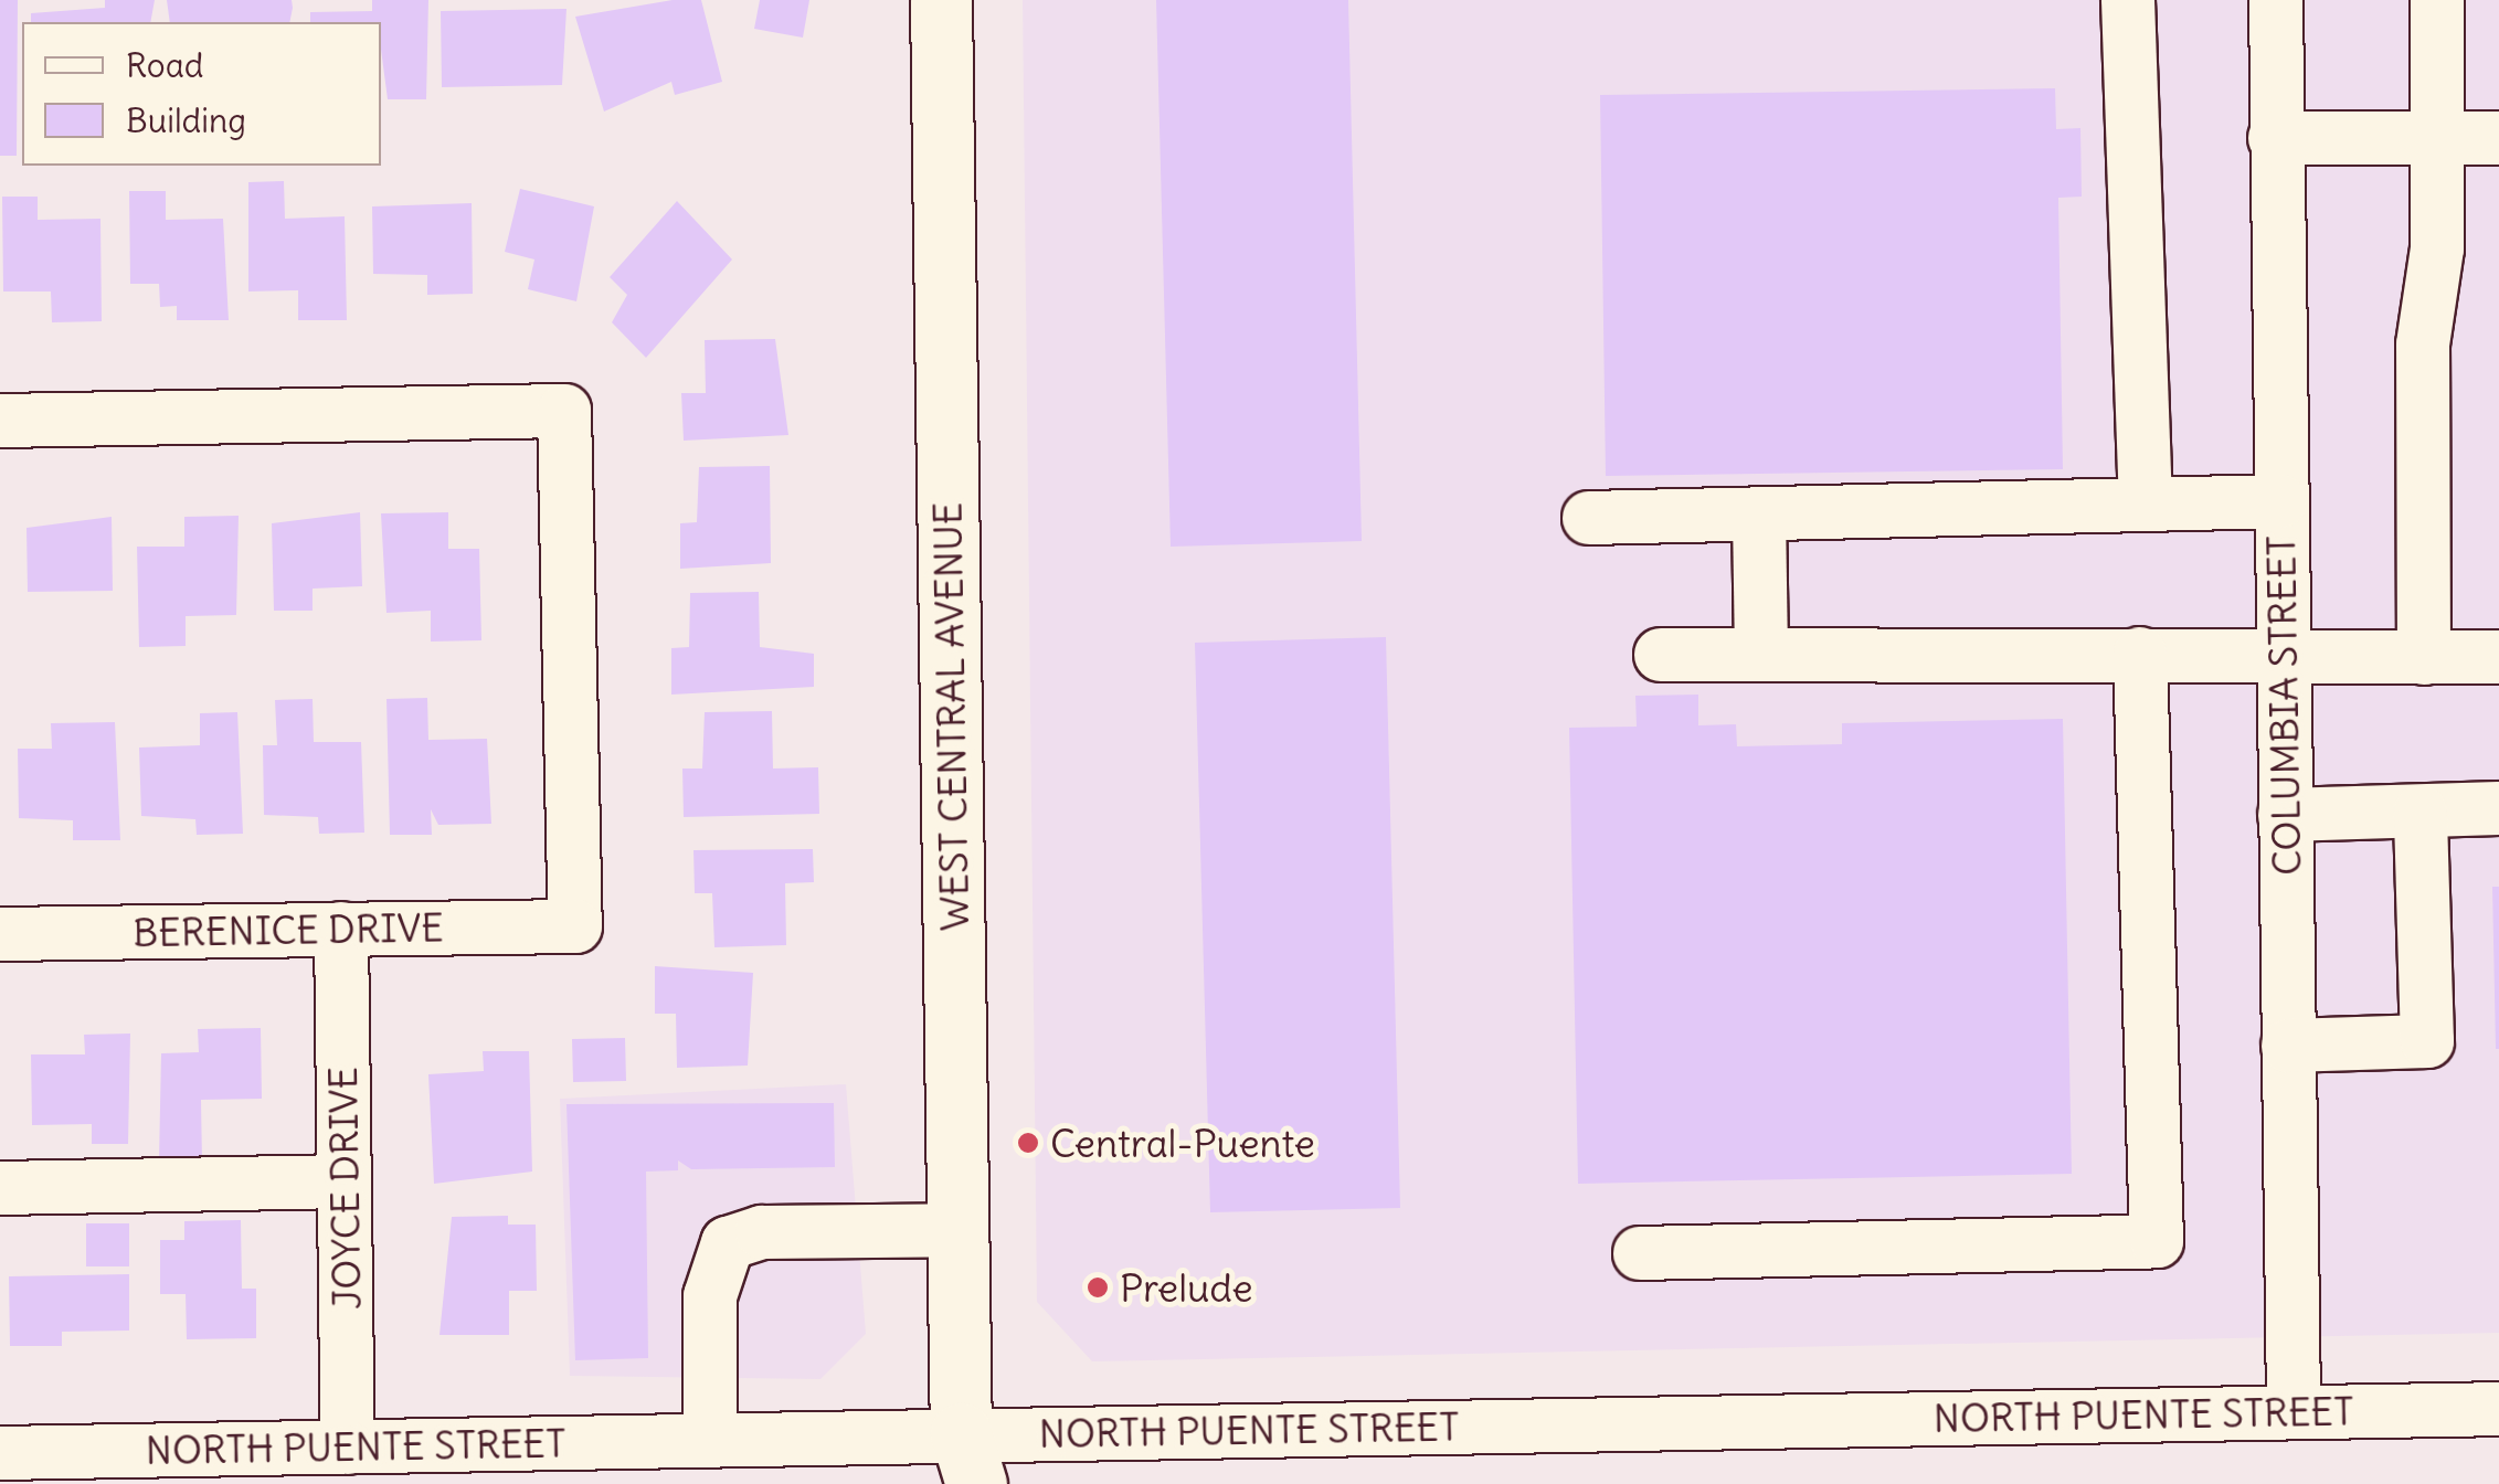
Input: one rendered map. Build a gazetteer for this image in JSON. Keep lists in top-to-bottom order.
{
  "streets": {
    "main road": ["WEST CENTRAL AVENUE"],
    "street": [
      "COLUMBIA STREET",
      "BERENICE DRIVE",
      "JOYCE DRIVE",
      "NORTH PUENTE STREET"
    ]
  },
  "crossings": [
    ["COLUMBIA STREET", "NORTH PUENTE STREET"],
    ["WEST CENTRAL AVENUE", "NORTH PUENTE STREET"],
    ["BERENICE DRIVE", "JOYCE DRIVE"],
    ["JOYCE DRIVE", "NORTH PUENTE STREET"]
  ],
  "places": ["Central-Puente", "Prelude"],
  "legend": ["Road", "Building"]
}
